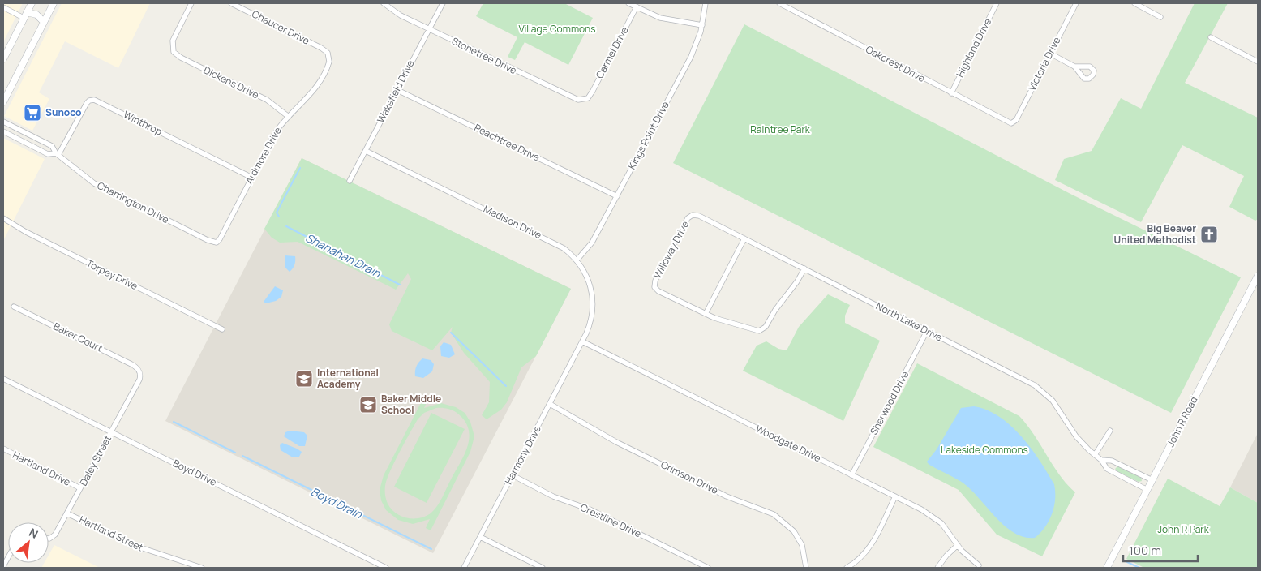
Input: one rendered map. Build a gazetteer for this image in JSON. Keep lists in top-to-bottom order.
{
  "streets": {
    "main road": ["John R Road"],
    "street": [
      "Chaucer Drive",
      "Highland Drive",
      "Carmel Drive",
      "Stonetree Drive",
      "Oakcrest Drive",
      "Victoria Drive",
      "Dickens Drive",
      "Wakefield Drive",
      "Winthrop",
      "Kings Point Drive",
      "Peachtree Drive",
      "Ardmore Drive",
      "Charrington Drive",
      "Madison Drive",
      "Willoway Drive",
      "Torpey Drive",
      "North Lake Drive",
      "Baker Court",
      "Sherwood Drive",
      "Woodgate Drive",
      "Harmony Drive",
      "Daley Street",
      "Hartland Drive",
      "Boyd Drive",
      "Crimson Drive",
      "Crestline Drive",
      "Hartland Street"
    ]
  },
  "crossings": [
    ["Chaucer Drive", "Ardmore Drive"],
    ["Highland Drive", "Oakcrest Drive"],
    ["Carmel Drive", "Stonetree Drive"],
    ["Stonetree Drive", "Wakefield Drive"],
    ["Oakcrest Drive", "Victoria Drive"],
    ["Dickens Drive", "Ardmore Drive"],
    ["Wakefield Drive", "Peachtree Drive"],
    ["Wakefield Drive", "Madison Drive"],
    ["Winthrop", "Ardmore Drive"],
    ["Winthrop", "Charrington Drive"],
    ["Kings Point Drive", "Peachtree Drive"],
    ["Kings Point Drive", "Madison Drive"],
    ["Ardmore Drive", "Charrington Drive"],
    ["Madison Drive", "Woodgate Drive"],
    ["Madison Drive", "Harmony Drive"],
    ["Willoway Drive", "North Lake Drive"],
    ["North Lake Drive", "Sherwood Drive"],
    ["North Lake Drive", "John R Road"],
    ["Baker Court", "Daley Street"],
    ["Sherwood Drive", "Woodgate Drive"],
    ["Woodgate Drive", "Harmony Drive"],
    ["Harmony Drive", "Crimson Drive"],
    ["Harmony Drive", "Crestline Drive"],
    ["Daley Street", "Hartland Drive"],
    ["Daley Street", "Boyd Drive"],
    ["Daley Street", "Hartland Street"]
  ],
  "water": ["Shanahan Drain", "Boyd Drain"],
  "parks": [
    "Village Commons",
    "Raintree Park",
    "Lakeside Commons",
    "John R Park"
  ],
  "places": {
    "supermarket": ["Sunoco"],
    "church": ["Big Beaver United Methodist"],
    "school or university": ["International Academy", "Baker Middle School"]
  },
  "scale_bar": "100 m",
  "north": "top right"
}
